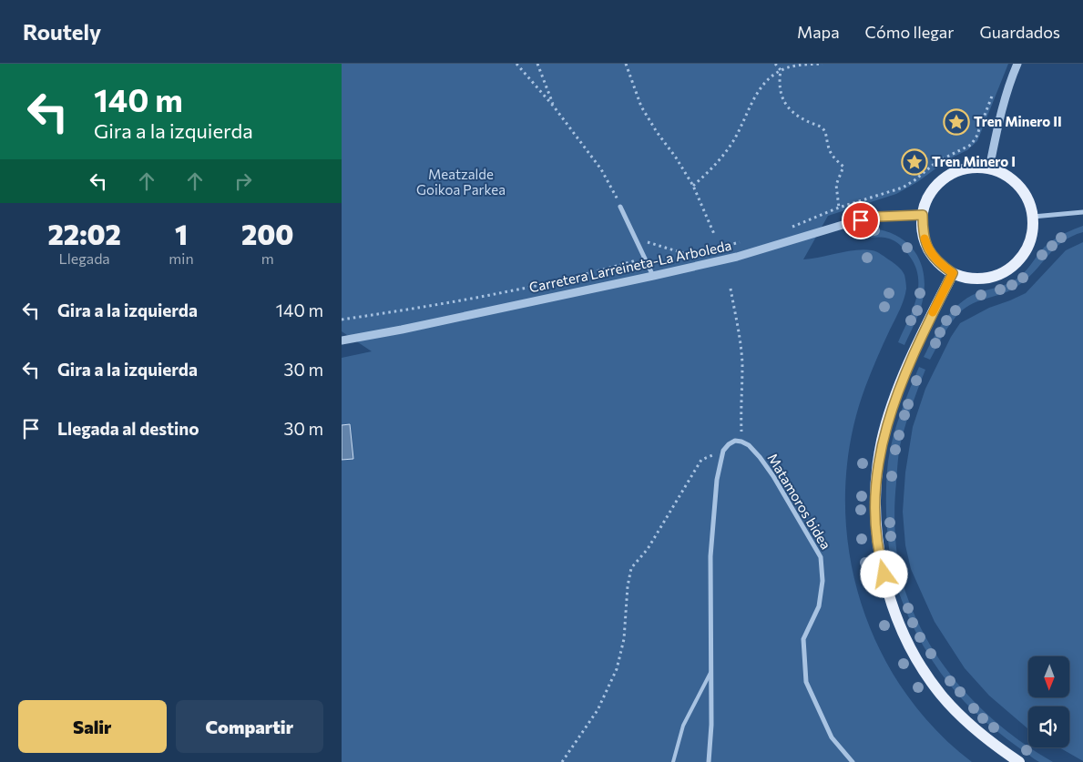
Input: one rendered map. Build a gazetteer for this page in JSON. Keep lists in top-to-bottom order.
{
  "streets": {
    "street": ["Carretera Larreineta-La Arboleda", "Matamoros bidea"]
  },
  "parks": ["Meatzalde Goikoa Parkea"],
  "places": {
    "place": ["Tren Minero II", "Tren Minero I"]
  },
  "north": "bottom",
  "page": {
    "header": "Routely",
    "nav": ["Mapa", "Cómo llegar", "Guardados"],
    "turn": ["140 m", "Gira a la izquierda"],
    "eta": [
      "22:02",
      "Llegada",
      "1",
      "min",
      "200",
      "m"
    ],
    "list": [
      {
        "name": "Gira a la izquierda",
        "value": "140 m"
      },
      {
        "name": "Gira a la izquierda",
        "value": "30 m"
      },
      {
        "name": "Llegada al destino",
        "value": "30 m"
      }
    ],
    "buttons": ["Salir", "Compartir"]
  }
}
